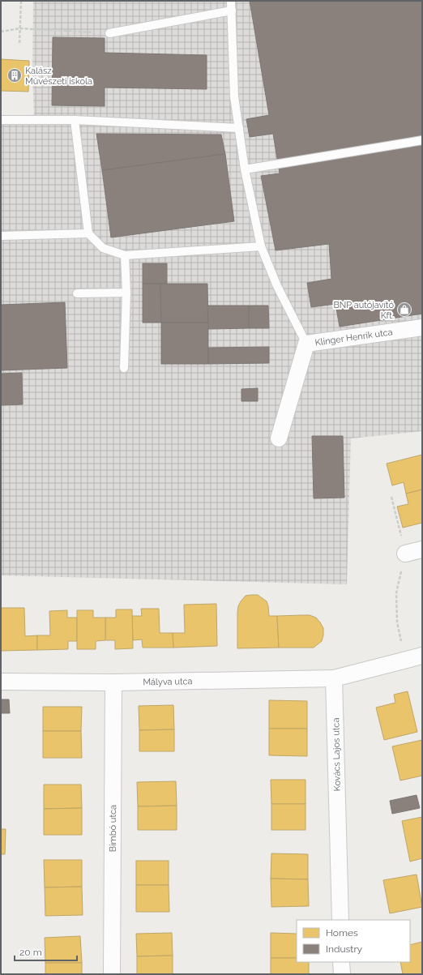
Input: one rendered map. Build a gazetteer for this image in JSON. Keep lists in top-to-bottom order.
{
  "streets": {
    "street": [
      "Klinger Henrik utca",
      "Mályva utca",
      "Kovács Lajos utca",
      "Bimbó utca"
    ]
  },
  "crossings": [
    ["Mályva utca", "Kovács Lajos utca"],
    ["Mályva utca", "Bimbó utca"]
  ],
  "places": {
    "building": ["Kalász Művészeti iskola"],
    "shop": ["BNP autójavító Kft."]
  },
  "legend": ["Homes", "Industry"],
  "scale_bar": "20 m"
}
